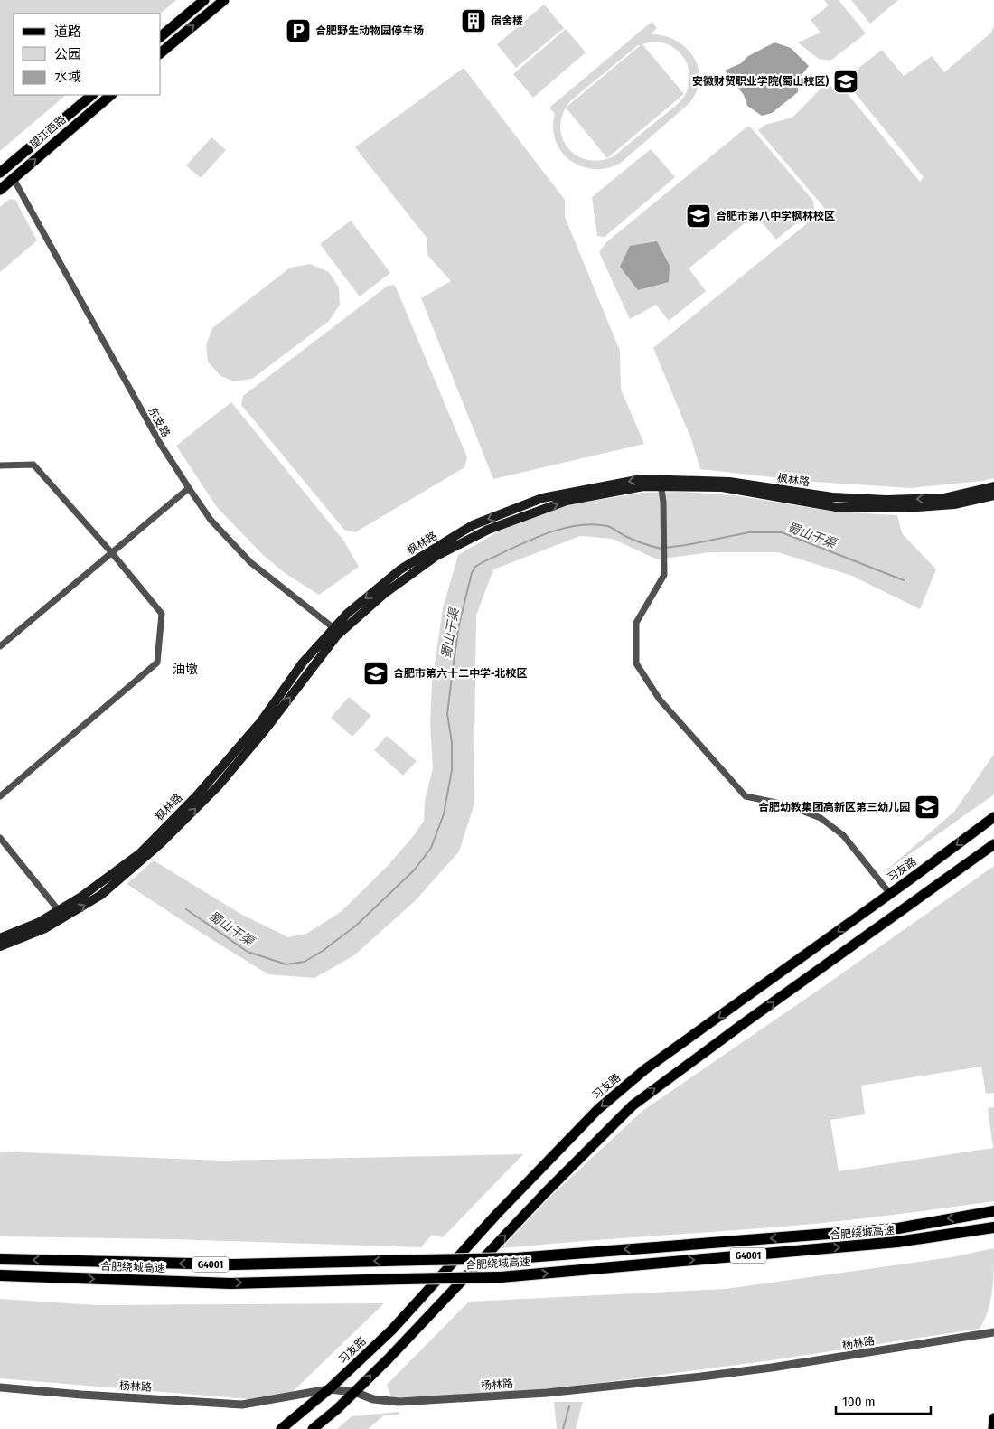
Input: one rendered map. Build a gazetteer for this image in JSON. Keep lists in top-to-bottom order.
{
  "streets": {
    "highway": ["合肥绕城高速", "G4001"],
    "main road": ["望江西路", "枫林路", "习友路"],
    "street": ["东支路", "杨林路"]
  },
  "crossings": [
    ["望江西路", "东支路"],
    ["东支路", "枫林路"],
    ["习友路", "杨林路"]
  ],
  "districts": ["油墩"],
  "water": ["蜀山干渠"],
  "places": {
    "building": ["宿舍楼"],
    "parking": ["合肥野生动物园停车场"],
    "school or university": [
      "安徽财贸职业学院(蜀山校区)",
      "合肥市第八中学枫林校区",
      "合肥市第六十二中学-北校区",
      "合肥幼教集团高新区第三幼儿园"
    ]
  },
  "legend": ["道路", "公园", "水域"],
  "scale_bar": "100 m"
}
